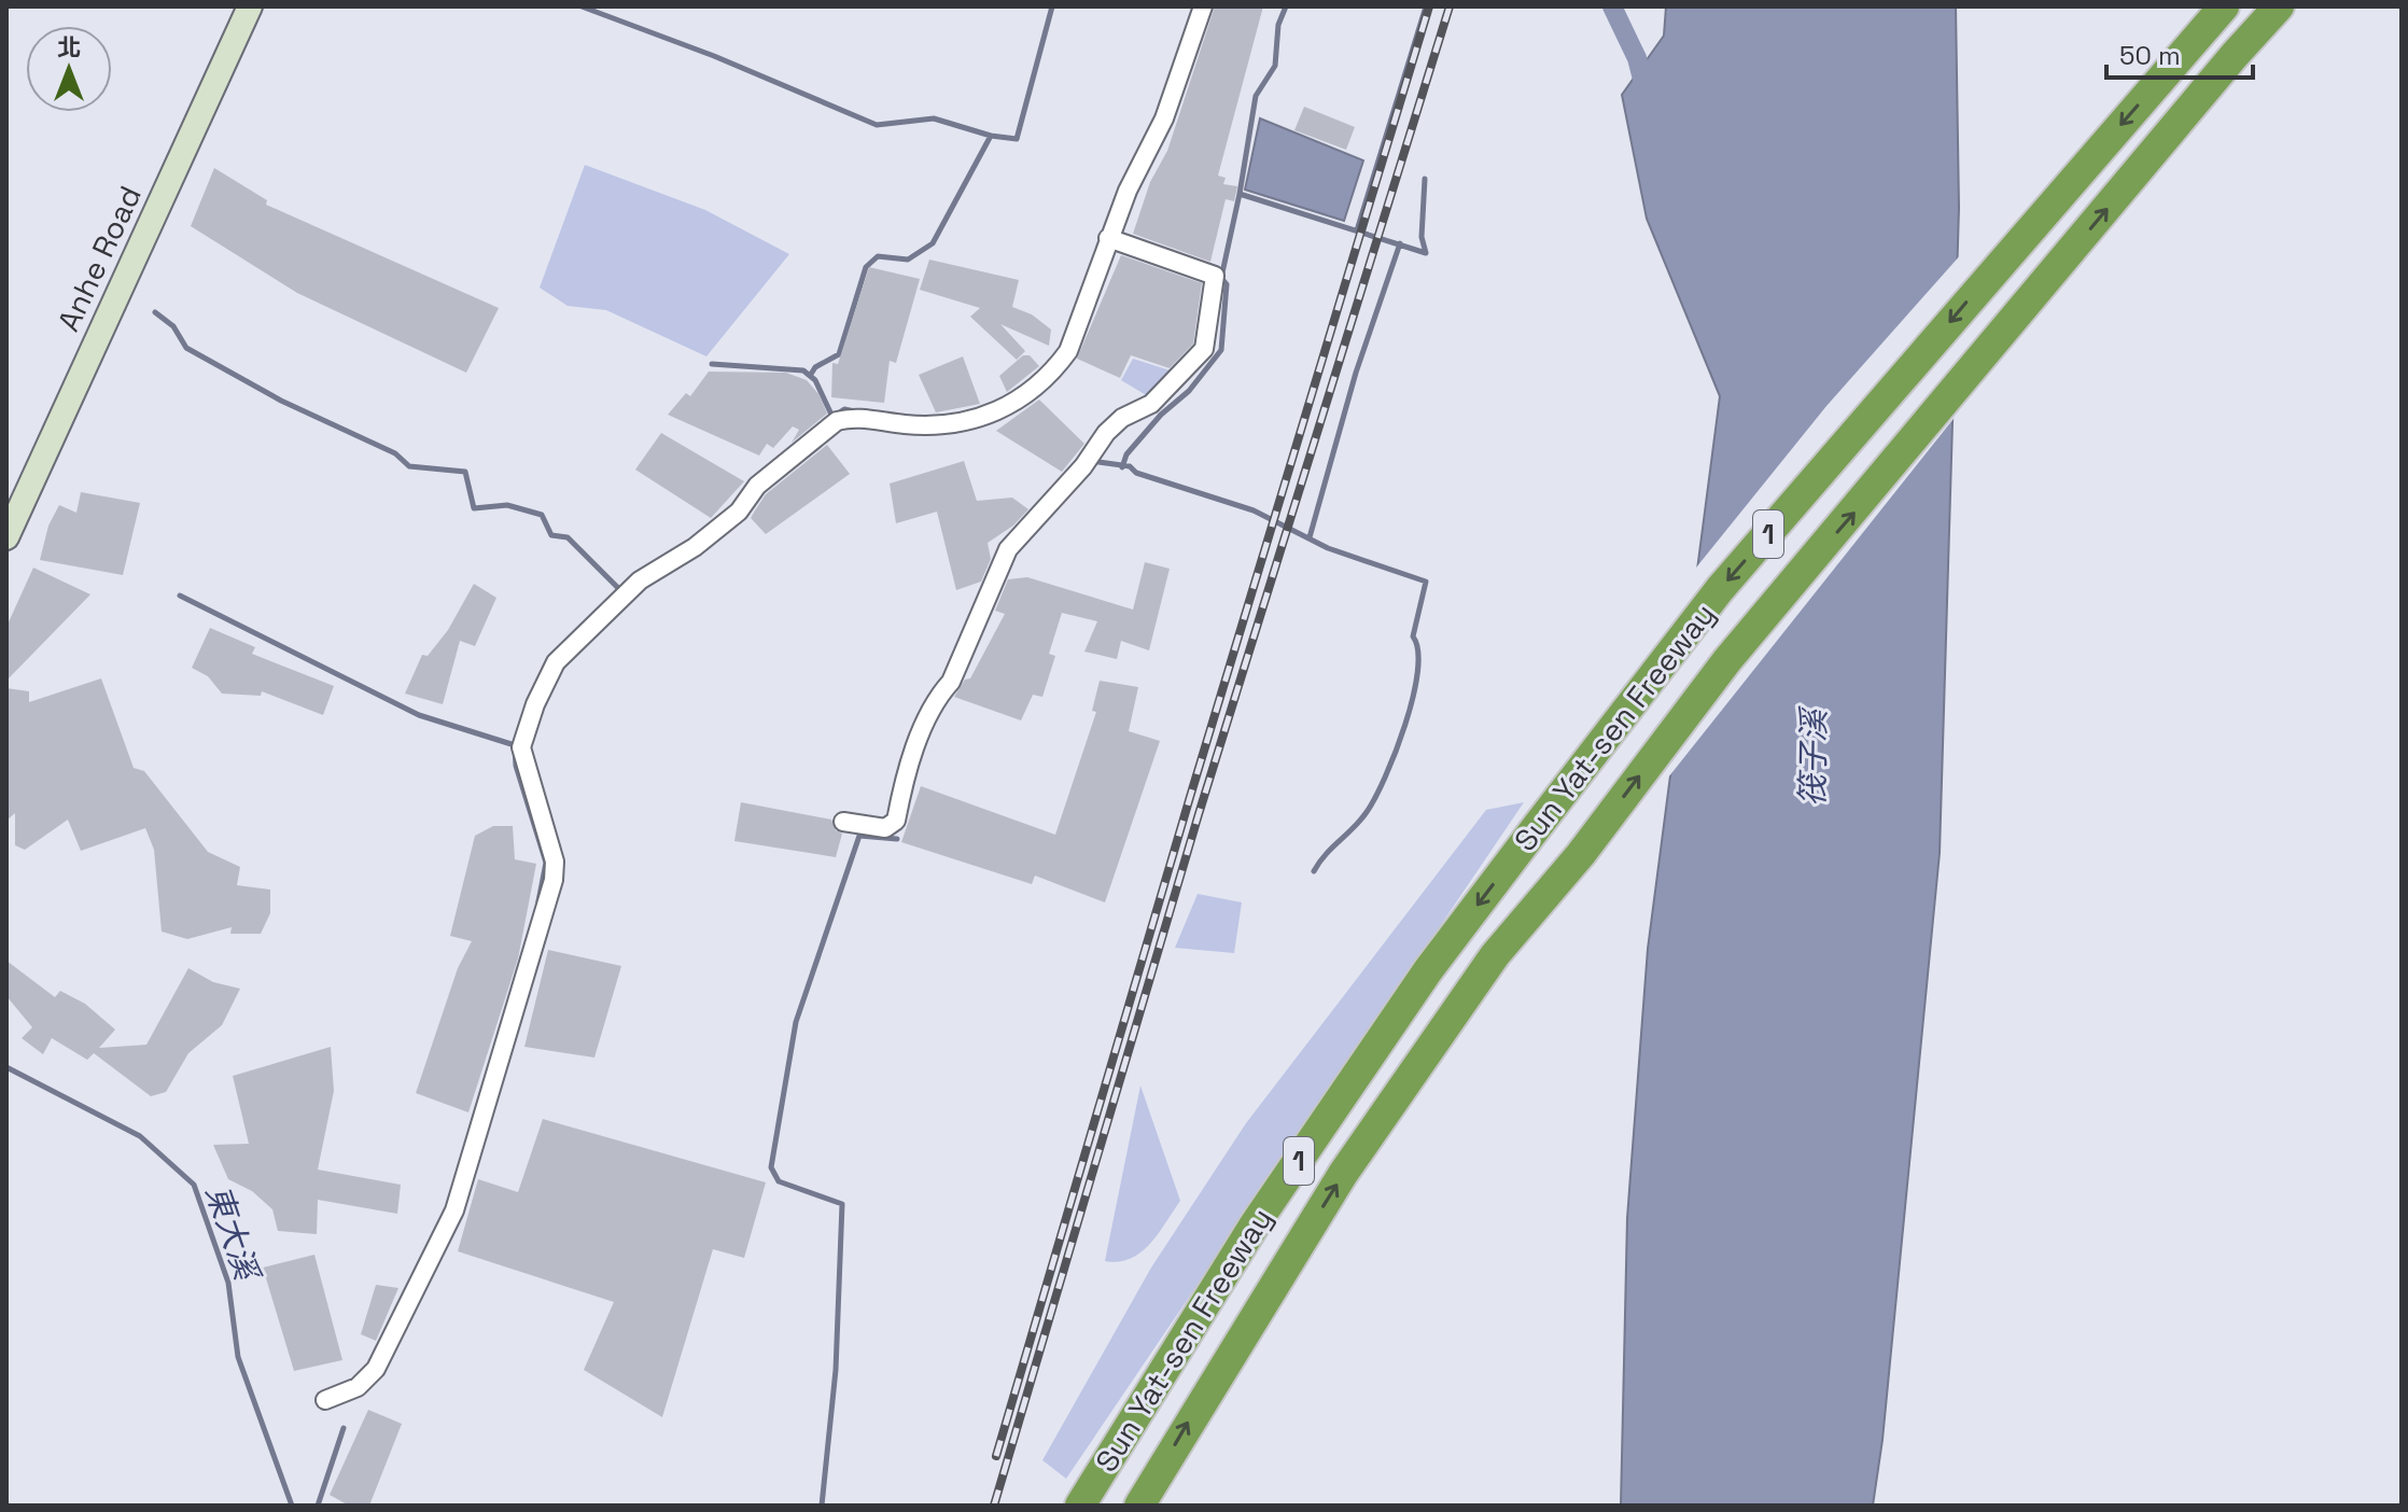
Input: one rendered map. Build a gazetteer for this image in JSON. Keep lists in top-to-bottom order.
{
  "streets": {
    "highway": ["1", "Sun Yat-sen Freeway"],
    "main road": ["Anhe Road"]
  },
  "water": ["筏子溪", "東大溪"],
  "scale_bar": "50 m",
  "north": "top"
}
